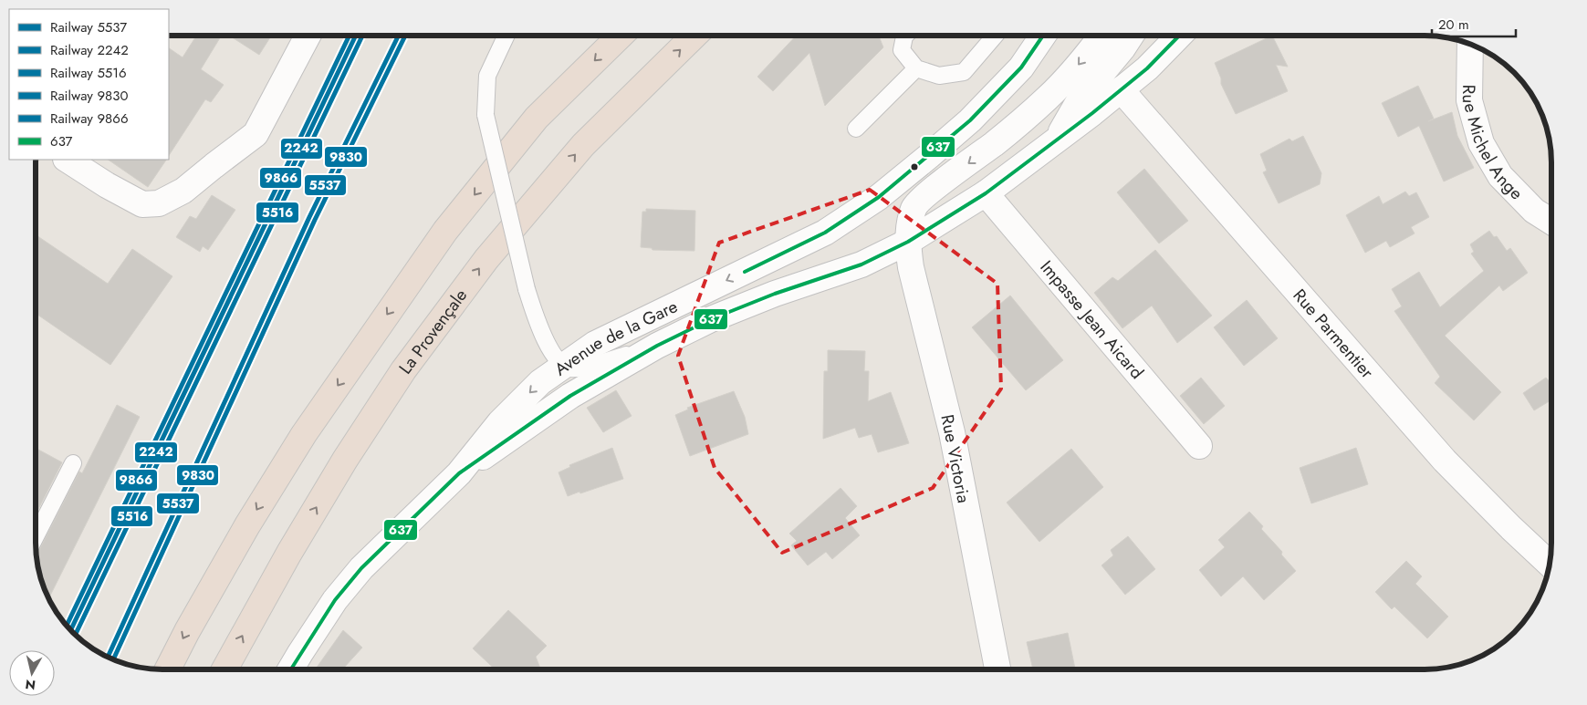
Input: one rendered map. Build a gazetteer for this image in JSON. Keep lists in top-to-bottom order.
{
  "streets": {
    "highway": ["La Provençale"],
    "street": [
      "Rue Michel Ange",
      "Impasse Jean Aicard",
      "Rue Parmentier",
      "Avenue de la Gare",
      "Rue Victoria"
    ]
  },
  "crossings": [
    ["Impasse Jean Aicard", "Avenue de la Gare"],
    ["Rue Parmentier", "Avenue de la Gare"],
    ["Avenue de la Gare", "Rue Victoria"]
  ],
  "lines": [
    "rail line 5537",
    "rail line 2242",
    "rail line 5516",
    "rail line 9830",
    "rail line 9866",
    "transit line 637"
  ],
  "legend": [
    "Railway 5537",
    "Railway 2242",
    "Railway 5516",
    "Railway 9830",
    "Railway 9866",
    "637"
  ],
  "scale_bar": "20 m",
  "north": "bottom"
}
